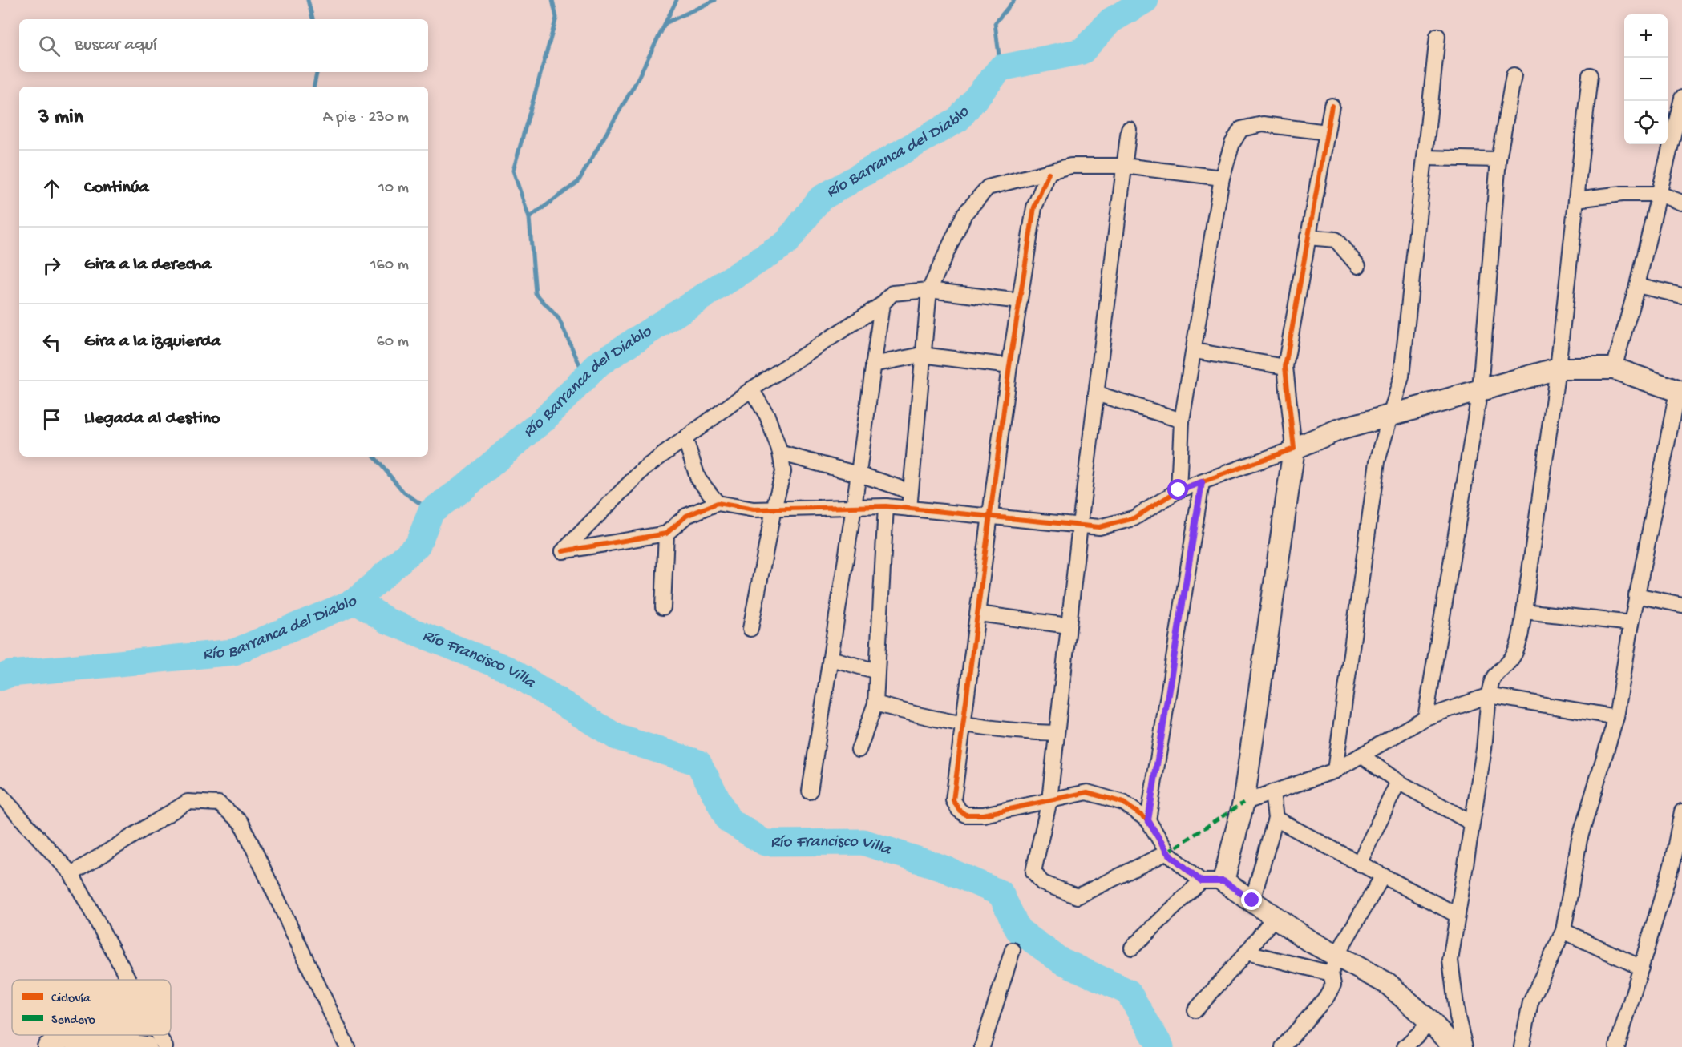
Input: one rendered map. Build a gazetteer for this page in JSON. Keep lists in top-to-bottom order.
{
  "water": ["Río Barranca del Diablo", "Río Francisco Villa"],
  "legend": ["Ciclovía", "Sendero"],
  "page": {
    "map_buttons": ["+", "−"],
    "search": "Buscar aquí",
    "heading": ["3 min", "A pie · 230 m"],
    "list": [
      ["Continúa", "10 m"],
      ["Gira a la derecha", "160 m"],
      ["Gira a la izquierda", "60 m"],
      "Llegada al destino"
    ]
  }
}
